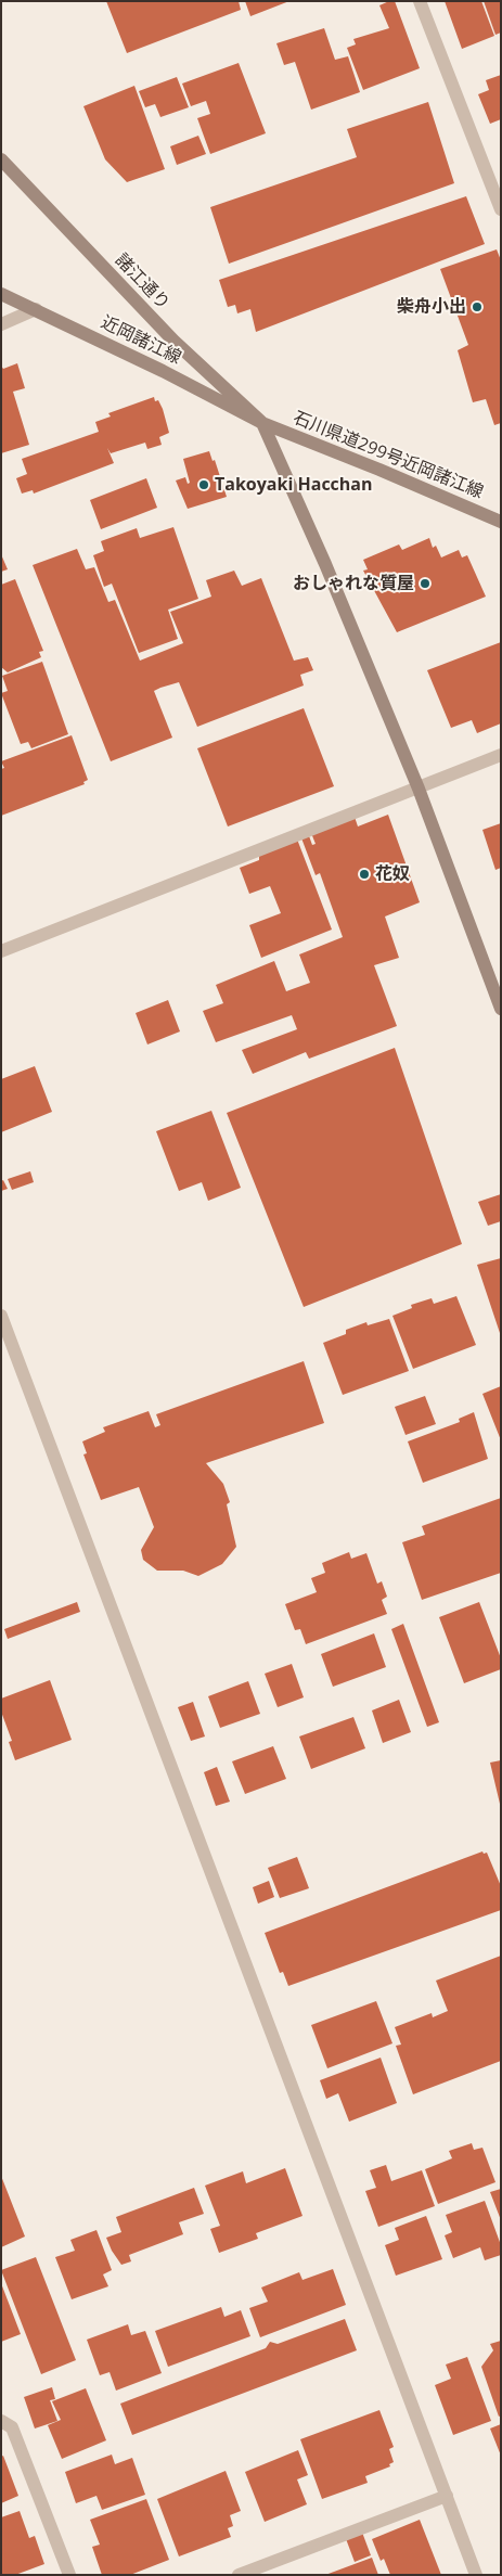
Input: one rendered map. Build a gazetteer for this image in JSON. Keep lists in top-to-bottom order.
{
  "streets": {
    "street": ["諸江通り", "近岡諸江線", "石川県道299号近岡諸江線"]
  },
  "crossings": [
    ["諸江通り", "近岡諸江線"],
    ["諸江通り", "石川県道299号近岡諸江線"],
    ["近岡諸江線", "石川県道299号近岡諸江線"]
  ],
  "places": [
    "柴舟小出",
    "Takoyaki Hacchan",
    "おしゃれな質屋",
    "花奴"
  ]
}
